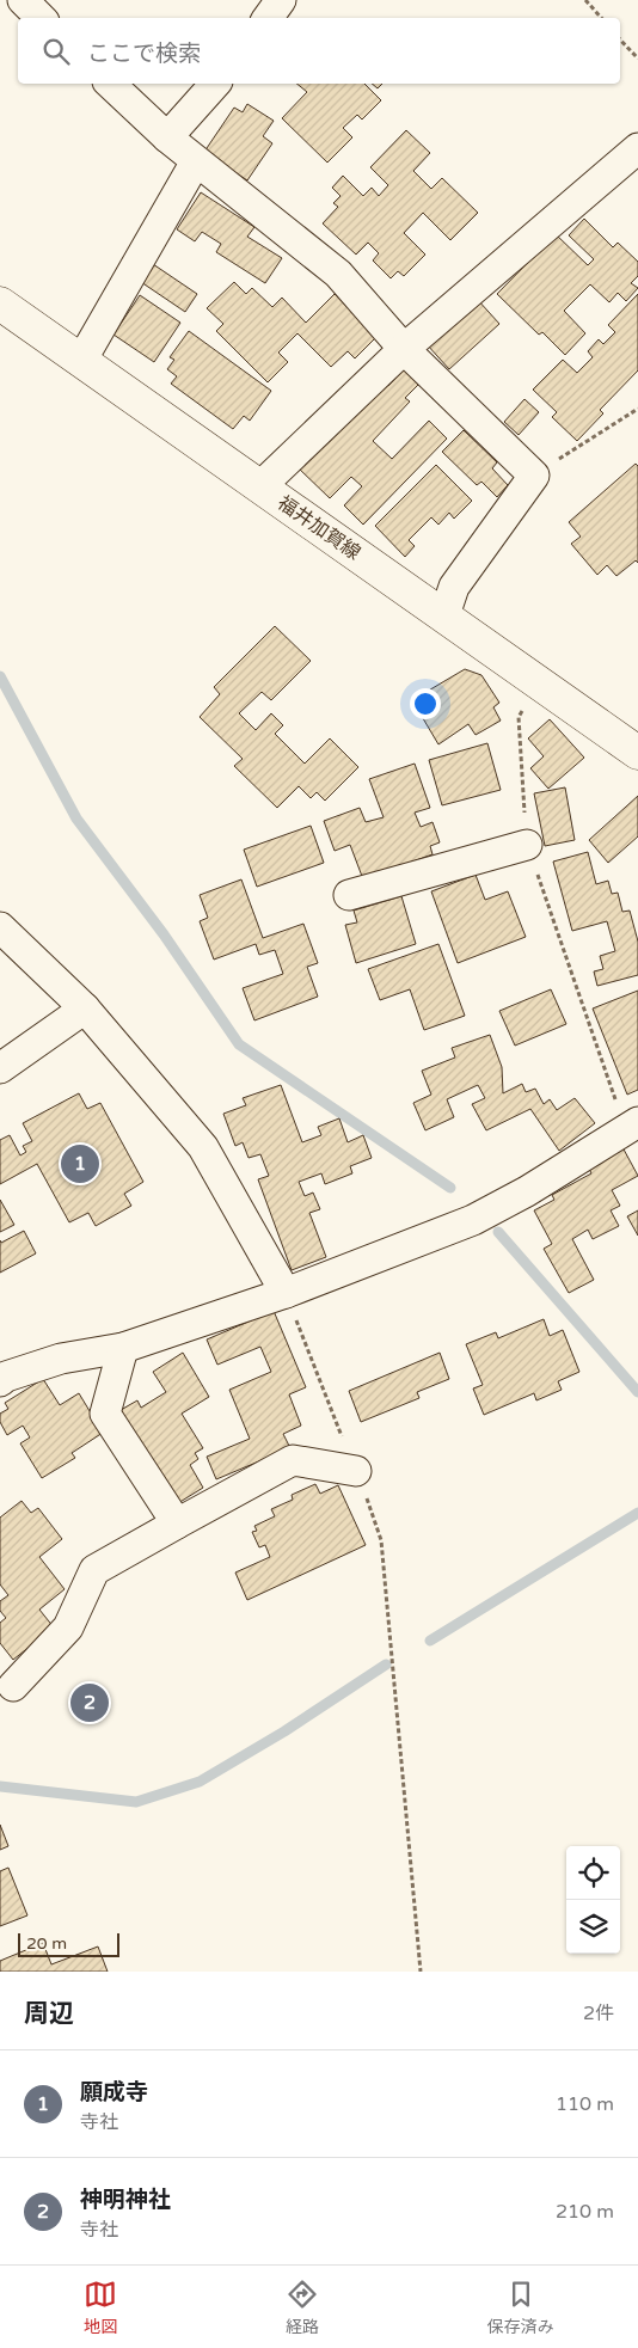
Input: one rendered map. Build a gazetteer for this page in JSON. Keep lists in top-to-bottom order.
{
  "streets": {
    "main road": ["福井加賀線"]
  },
  "scale_bar": "20 m",
  "page": {
    "search": "ここで検索",
    "pins": ["1", "2"],
    "scale": "20 m",
    "heading": ["周辺", "2件"],
    "list": [
      {
        "mark": "1",
        "name": "願成寺",
        "note": "寺社",
        "value": "110 m"
      },
      {
        "mark": "2",
        "name": "神明神社",
        "note": "寺社",
        "value": "210 m"
      }
    ],
    "nav": ["地図", "経路", "保存済み"]
  }
}
